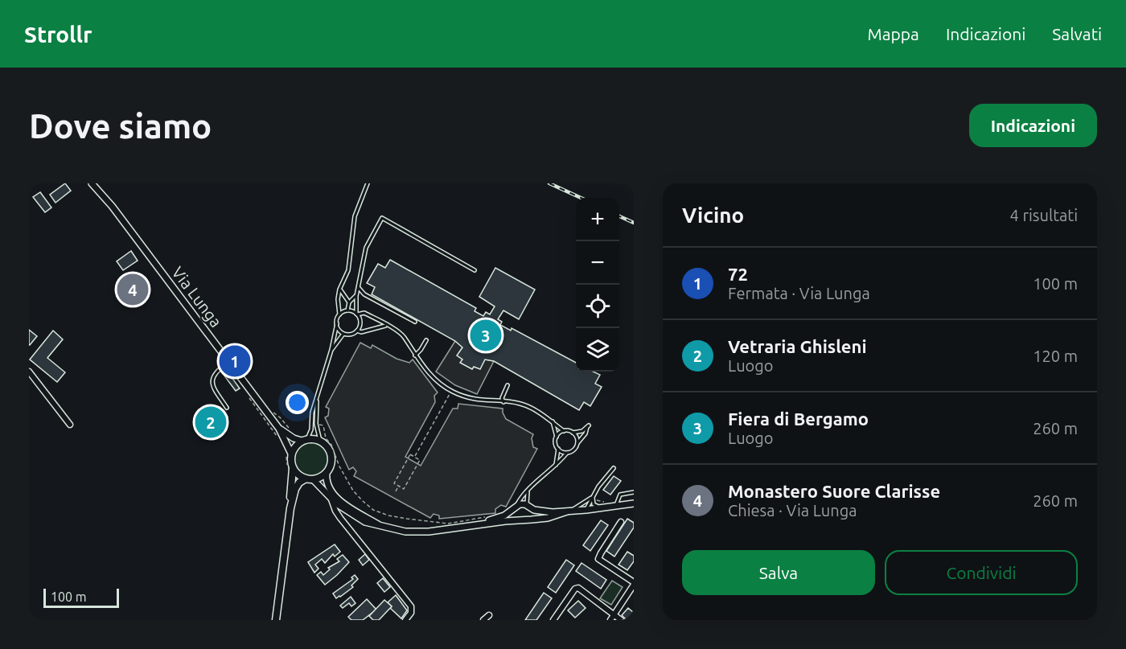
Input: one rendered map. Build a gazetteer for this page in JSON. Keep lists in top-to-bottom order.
{
  "streets": {
    "main road": ["Via Lunga"]
  },
  "scale_bar": "100 m",
  "page": {
    "header": "Strollr",
    "nav": ["Mappa", "Indicazioni", "Salvati"],
    "buttons": [
      "Indicazioni",
      ["Salva", "Condividi"]
    ],
    "title": "Dove siamo",
    "heading": ["Vicino", "4 risultati"],
    "map_buttons": ["+", "−"],
    "list": [
      {
        "mark": "1",
        "name": "72",
        "note": "Fermata · Via Lunga",
        "value": "100 m"
      },
      {
        "mark": "2",
        "name": "Vetraria Ghisleni",
        "note": "Luogo",
        "value": "120 m"
      },
      {
        "mark": "3",
        "name": "Fiera di Bergamo",
        "note": "Luogo",
        "value": "260 m"
      },
      {
        "mark": "4",
        "name": "Monastero Suore Clarisse",
        "note": "Chiesa · Via Lunga",
        "value": "260 m"
      }
    ],
    "pins": [
      "4",
      "3",
      "1",
      "2"
    ],
    "scale": "100 m"
  }
}
